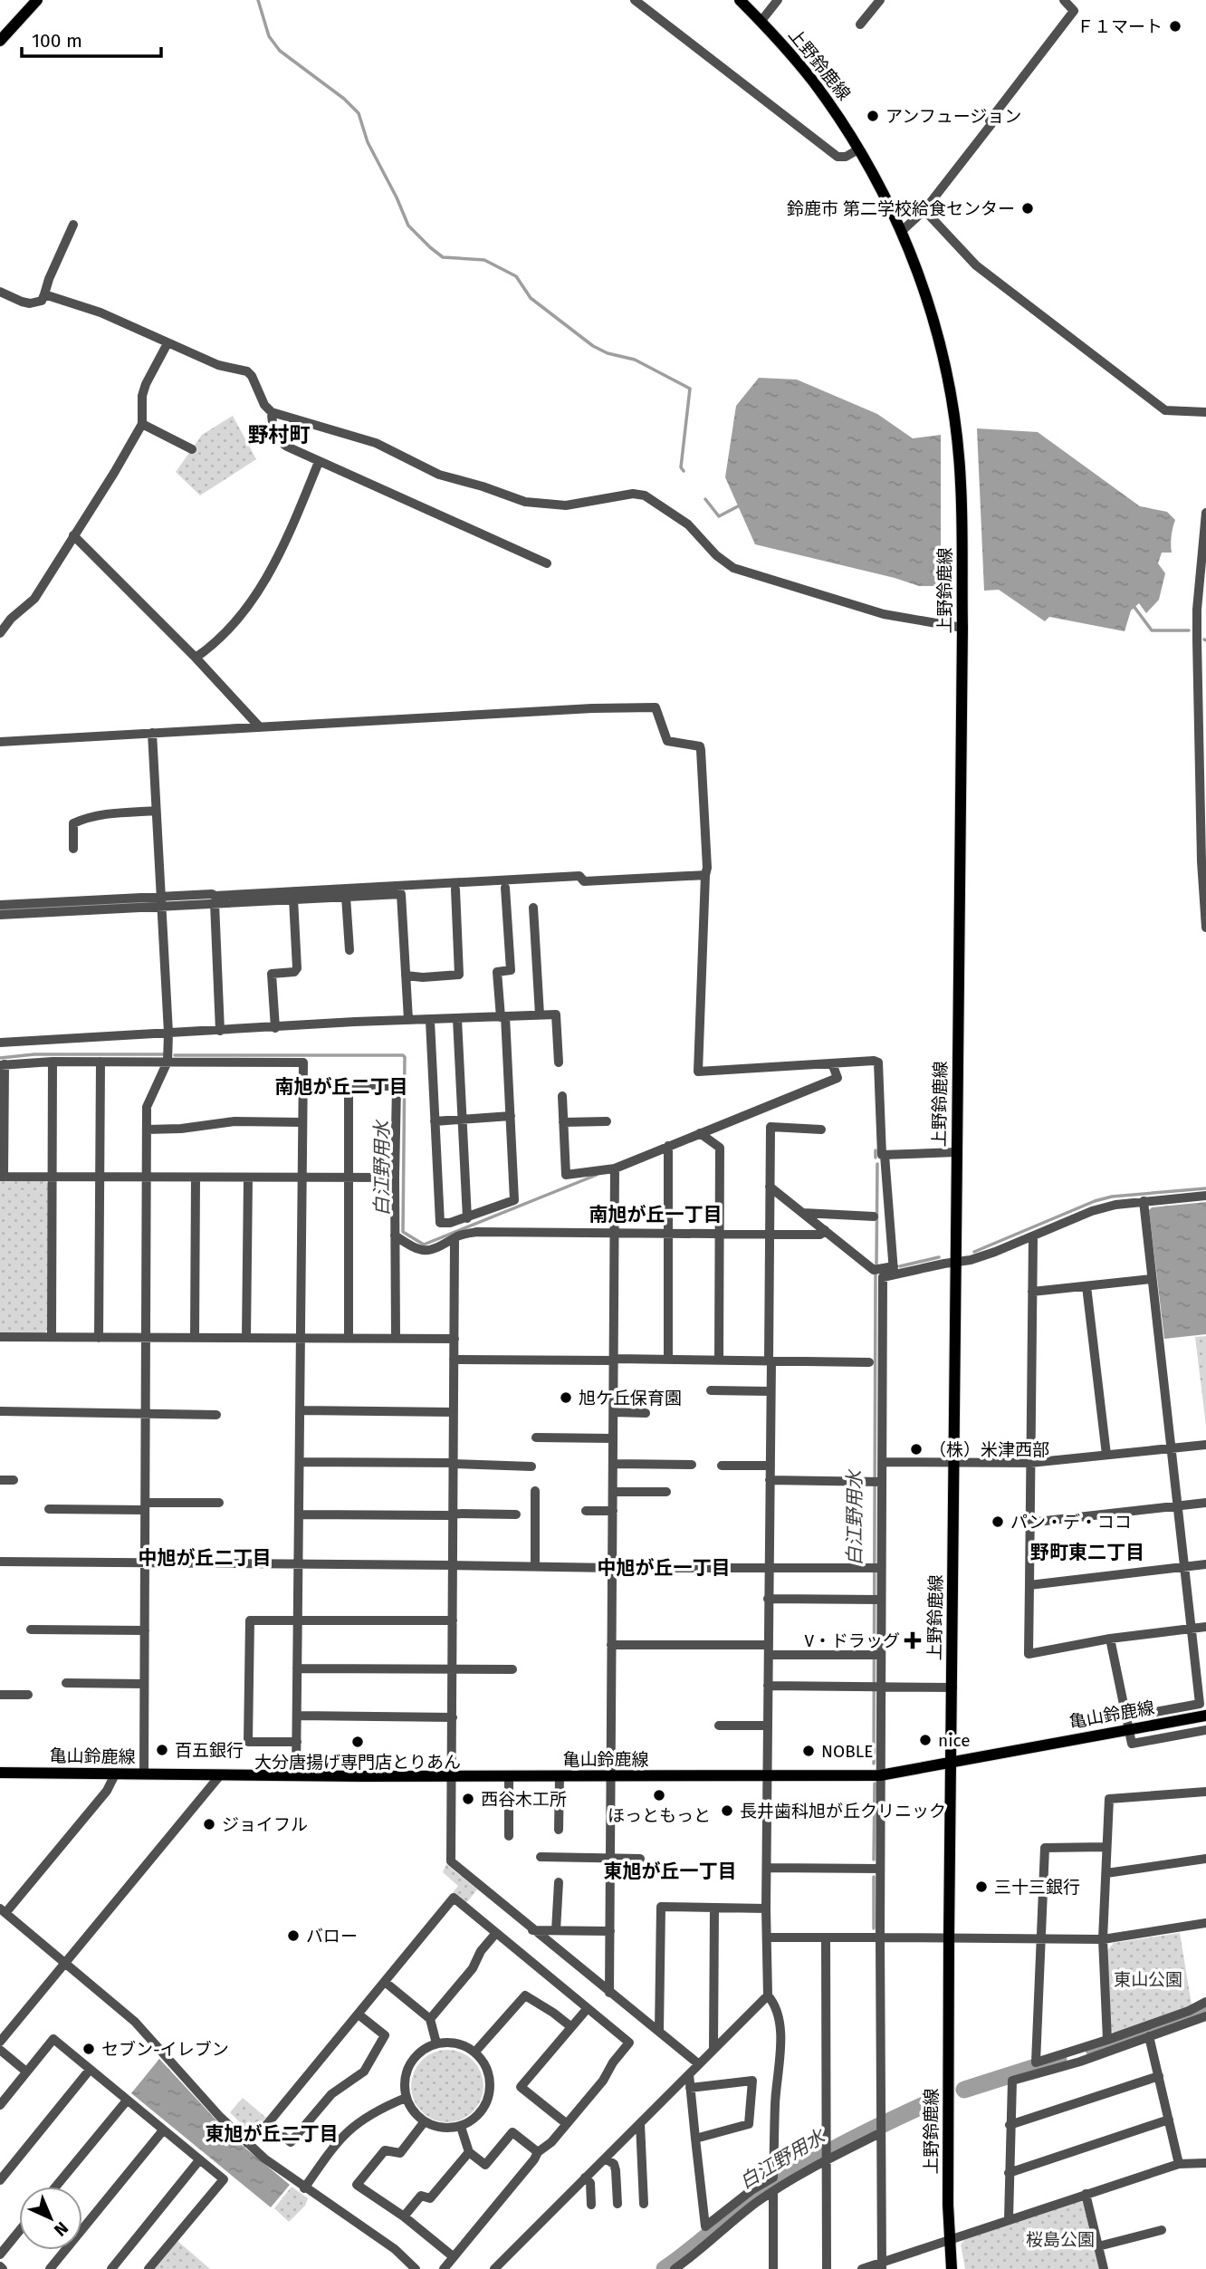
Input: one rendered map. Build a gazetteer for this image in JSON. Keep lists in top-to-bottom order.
{
  "streets": {
    "main road": ["上野鈴鹿線", "亀山鈴鹿線"]
  },
  "crossings": [
    ["上野鈴鹿線", "亀山鈴鹿線"]
  ],
  "districts": [
    "野村町",
    "南旭が丘二丁目",
    "南旭が丘一丁目",
    "野町東二丁目",
    "中旭が丘二丁目",
    "中旭が丘一丁目",
    "東旭が丘一丁目",
    "東旭が丘二丁目"
  ],
  "water": ["白江野用水"],
  "parks": ["東山公園", "桜島公園"],
  "places": {
    "other": [
      "Ｆ１マート",
      "アンフュージョン",
      "鈴鹿市 第二学校給食センター",
      "旭ケ丘保育園",
      "（株）米津西部",
      "パン・デ・ココ",
      "nice",
      "大分唐揚げ専門店とりあん",
      "百五銀行",
      "NOBLE",
      "ほっともっと",
      "西谷木工所",
      "長井歯科旭が丘クリニック",
      "ジョイフル",
      "三十三銀行",
      "バロー",
      "セブン-イレブン"
    ],
    "health": ["V・ドラッグ"]
  },
  "scale_bar": "100 m",
  "north": "bottom right"
}
